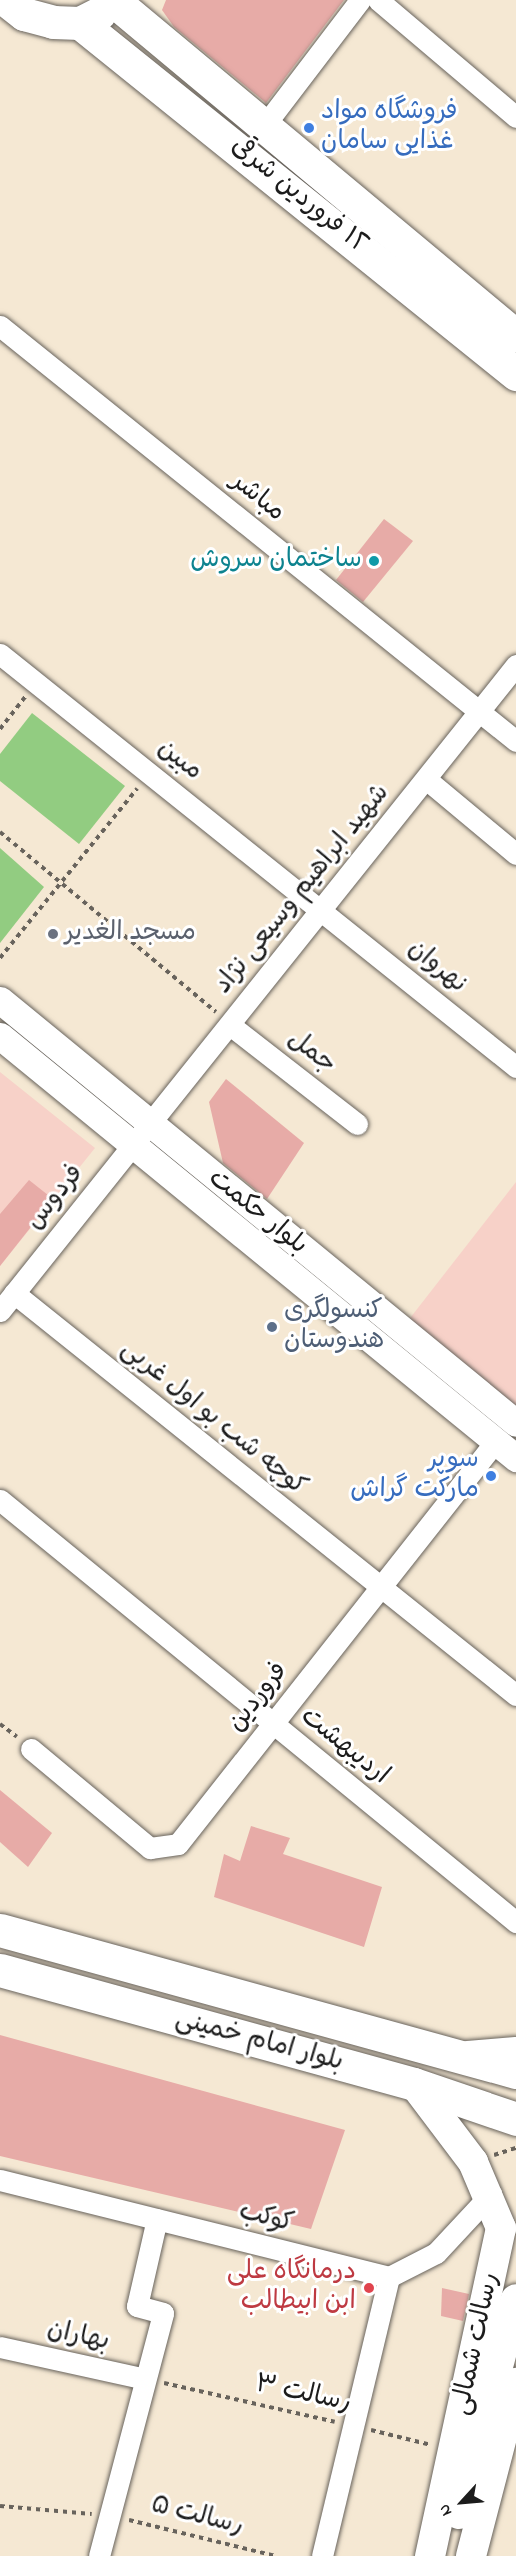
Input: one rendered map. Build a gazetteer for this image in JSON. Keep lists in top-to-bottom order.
{
  "streets": {
    "main road": ["١٢ فروردین شرقی", "بلوار امام خمینی", "رسالت شمالی"],
    "street": [
      "مباشر",
      "مبین",
      "شهید ابراهیم وسیعی نژاد",
      "نهروان",
      "جمل",
      "فردوس",
      "بلوار حکمت",
      "کوچه شب بو اول غربی",
      "فروردین",
      "اردیبهشت",
      "کوکب",
      "بهاران"
    ],
    "path": ["رسالت ۳", "رسالت ۵"]
  },
  "crossings": [
    ["مباشر", "شهید ابراهیم وسیعی نژاد"],
    ["مبین", "شهید ابراهیم وسیعی نژاد"],
    ["مبین", "نهروان"],
    ["شهید ابراهیم وسیعی نژاد", "نهروان"],
    ["شهید ابراهیم وسیعی نژاد", "جمل"],
    ["شهید ابراهیم وسیعی نژاد", "فردوس"],
    ["شهید ابراهیم وسیعی نژاد", "بلوار حکمت"],
    ["فردوس", "بلوار حکمت"],
    ["فردوس", "کوچه شب بو اول غربی"],
    ["بلوار حکمت", "فروردین"],
    ["کوچه شب بو اول غربی", "فروردین"],
    ["فروردین", "اردیبهشت"],
    ["بهاران", "رسالت ۳"],
    ["رسالت شمالی", "رسالت ۳"]
  ],
  "places": [
    "فروشگاه مواد غذایی سامان",
    "ساختمان سروش",
    "مسجد الغدیر",
    "کنسولگری هندوستان",
    "سوپر مارکت گراش",
    "درمانگاه علی ابن ابیطالب"
  ],
  "north": "bottom left"
}
